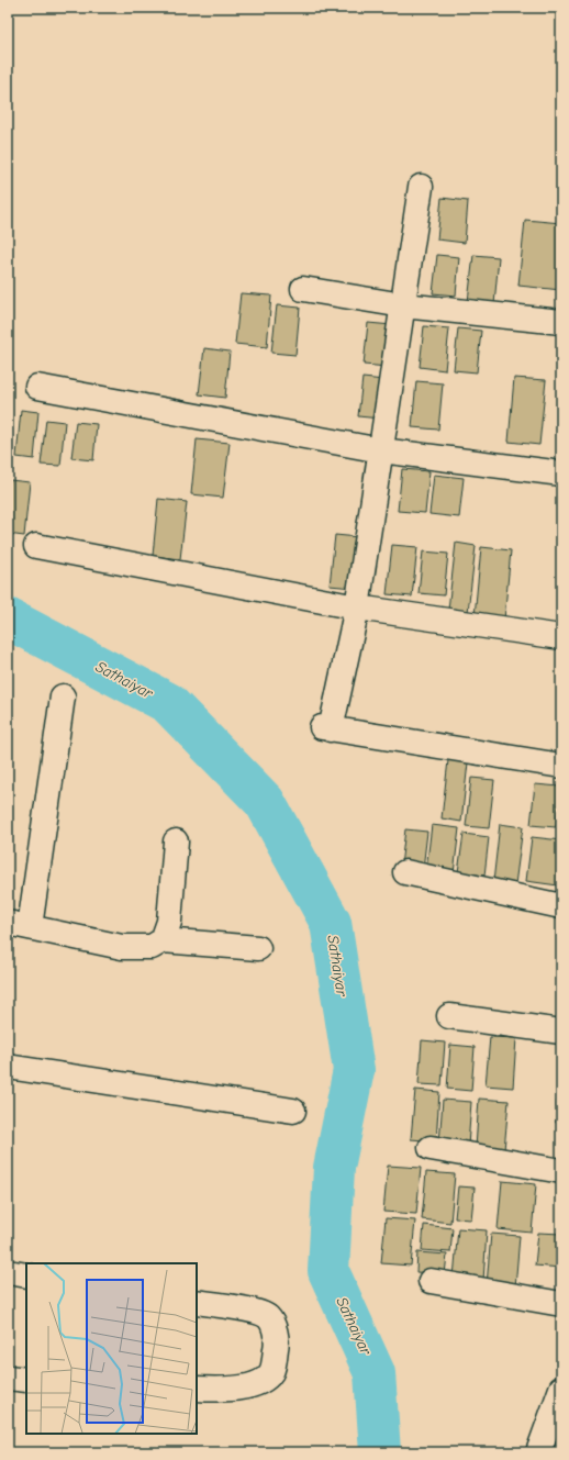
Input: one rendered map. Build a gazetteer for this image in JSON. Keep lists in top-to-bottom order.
{
  "water": ["Sathaiyar"]
}
